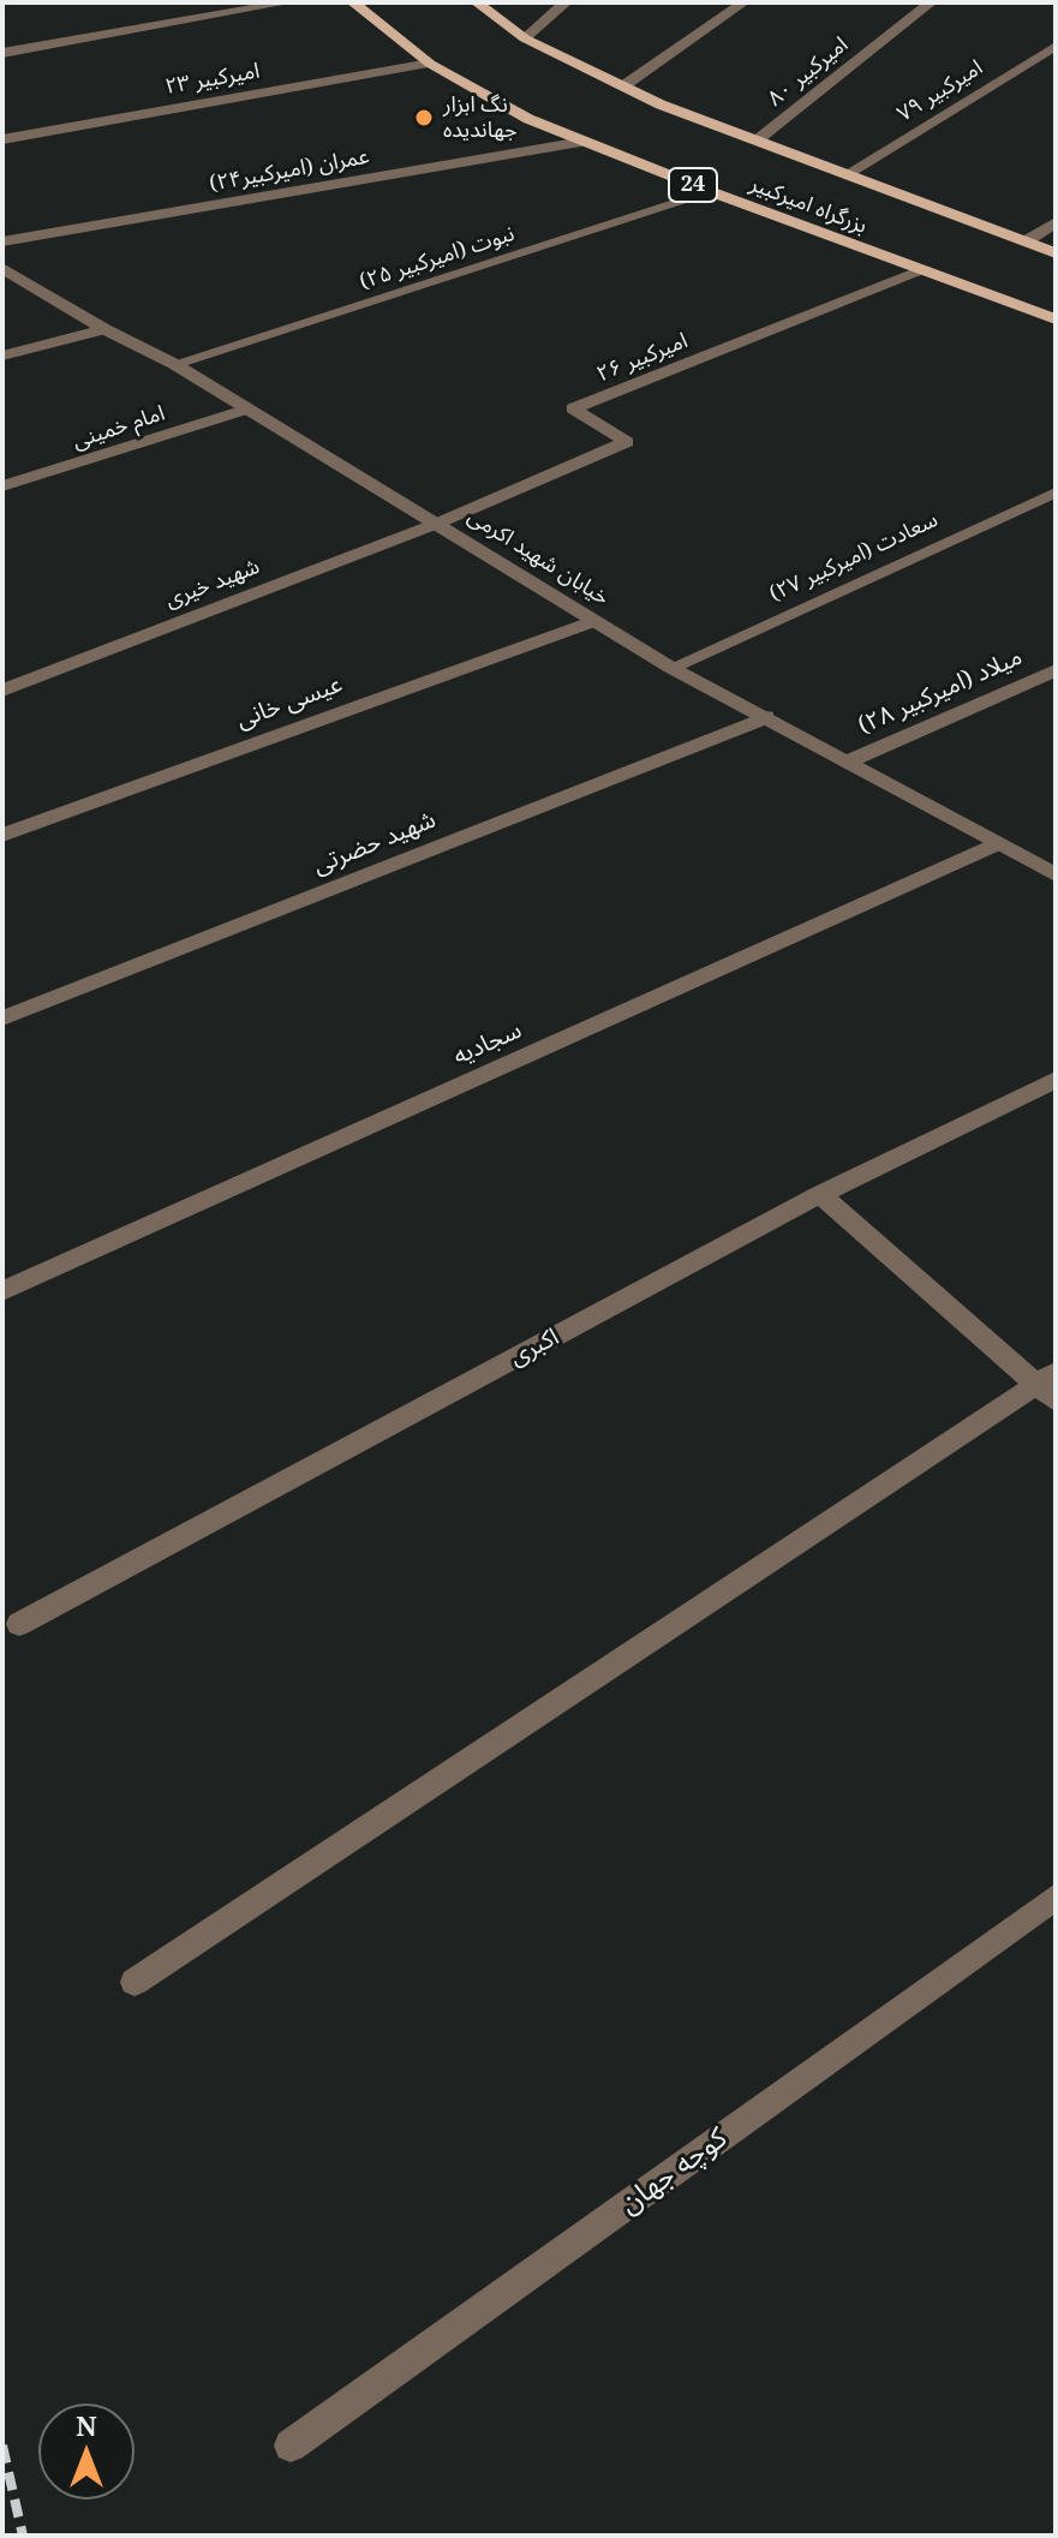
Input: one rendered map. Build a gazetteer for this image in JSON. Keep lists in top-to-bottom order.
{
  "streets": {
    "main road": ["24", "بزرگراه امیرکبیر"],
    "street": [
      "امیرکبیر ۸۰",
      "امیرکبیر ۲۳",
      "امیرکبیر ۷۹",
      "عمران (امیرکبیر۲۴)",
      "نبوت (امیرکبیر ۲۵)",
      "امیرکبیر ۲۶",
      "امام خمینی",
      "خیابان شهید اکرمی",
      "سعادت (امیرکبیر ۲۷)",
      "شهید خیری",
      "میلاد (امیرکبیر ۲۸)",
      "عیسی خانی",
      "شهید حضرتی",
      "سجادیه",
      "اکبری",
      "کوچه جهان"
    ]
  },
  "crossings": [
    ["امیرکبیر ۸۰", "بزرگراه امیرکبیر"],
    ["امیرکبیر ۲۳", "بزرگراه امیرکبیر"],
    ["امیرکبیر ۷۹", "بزرگراه امیرکبیر"],
    ["عمران (امیرکبیر۲۴)", "بزرگراه امیرکبیر"],
    ["بزرگراه امیرکبیر", "نبوت (امیرکبیر ۲۵)"],
    ["بزرگراه امیرکبیر", "امیرکبیر ۲۶"],
    ["نبوت (امیرکبیر ۲۵)", "خیابان شهید اکرمی"],
    ["امیرکبیر ۲۶", "خیابان شهید اکرمی"],
    ["امیرکبیر ۲۶", "شهید خیری"],
    ["امام خمینی", "خیابان شهید اکرمی"],
    ["خیابان شهید اکرمی", "سعادت (امیرکبیر ۲۷)"],
    ["خیابان شهید اکرمی", "شهید خیری"],
    ["خیابان شهید اکرمی", "میلاد (امیرکبیر ۲۸)"],
    ["خیابان شهید اکرمی", "عیسی خانی"],
    ["خیابان شهید اکرمی", "شهید حضرتی"],
    ["خیابان شهید اکرمی", "سجادیه"]
  ],
  "places": ["نگ ابزار جهاندیده"],
  "north": "top"
}
